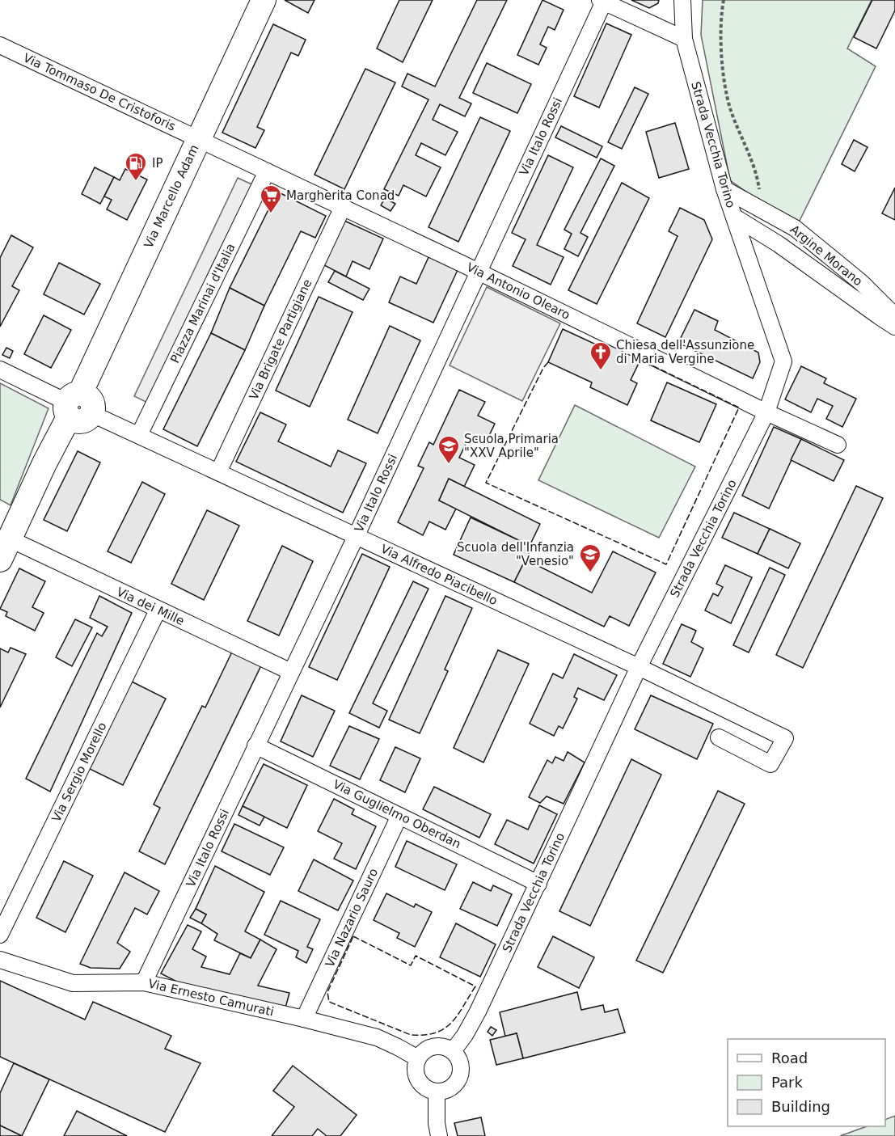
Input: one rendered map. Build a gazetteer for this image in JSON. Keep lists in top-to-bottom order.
{
  "streets": {
    "main road": ["Via Marcello Adam"],
    "street": [
      "Via Tommaso De Cristoforis",
      "Via Italo Rossi",
      "Strada Vecchia Torino",
      "Argine Morano",
      "Via Antonio Olearo",
      "Piazza Marinai d'Italia",
      "Via Brigate Partigiane",
      "Via Alfredo Piacibello",
      "Via dei Mille",
      "Via Sergio Morello",
      "Via Guglielmo Oberdan",
      "Via Nazario Sauro",
      "Via Ernesto Camurati"
    ]
  },
  "crossings": [
    ["Via Tommaso De Cristoforis", "Via Marcello Adam"],
    ["Via Tommaso De Cristoforis", "Via Antonio Olearo"],
    ["Via Italo Rossi", "Via Antonio Olearo"],
    ["Via Italo Rossi", "Via Alfredo Piacibello"],
    ["Via Italo Rossi", "Via dei Mille"],
    ["Via Italo Rossi", "Via Guglielmo Oberdan"],
    ["Via Italo Rossi", "Via Ernesto Camurati"],
    ["Strada Vecchia Torino", "Argine Morano"],
    ["Strada Vecchia Torino", "Via Antonio Olearo"],
    ["Strada Vecchia Torino", "Via Alfredo Piacibello"],
    ["Strada Vecchia Torino", "Via Guglielmo Oberdan"],
    ["Strada Vecchia Torino", "Via Ernesto Camurati"],
    ["Via Marcello Adam", "Via Antonio Olearo"],
    ["Via Marcello Adam", "Via Alfredo Piacibello"],
    ["Via Marcello Adam", "Via dei Mille"],
    ["Via Antonio Olearo", "Piazza Marinai d'Italia"],
    ["Via Antonio Olearo", "Via Brigate Partigiane"],
    ["Piazza Marinai d'Italia", "Via Alfredo Piacibello"],
    ["Via Brigate Partigiane", "Via Alfredo Piacibello"],
    ["Via dei Mille", "Via Sergio Morello"],
    ["Via Guglielmo Oberdan", "Via Nazario Sauro"],
    ["Via Nazario Sauro", "Via Ernesto Camurati"]
  ],
  "places": {
    "fuel station": ["IP"],
    "supermarket": ["Margherita Conad"],
    "church": ["Chiesa dell'Assunzione di Maria Vergine"],
    "school or university": ["Scuola Primaria \"XXV Aprile\"", "Scuola dell'Infanzia \"Venesio\""]
  },
  "legend": ["Road", "Park", "Building"]
}
